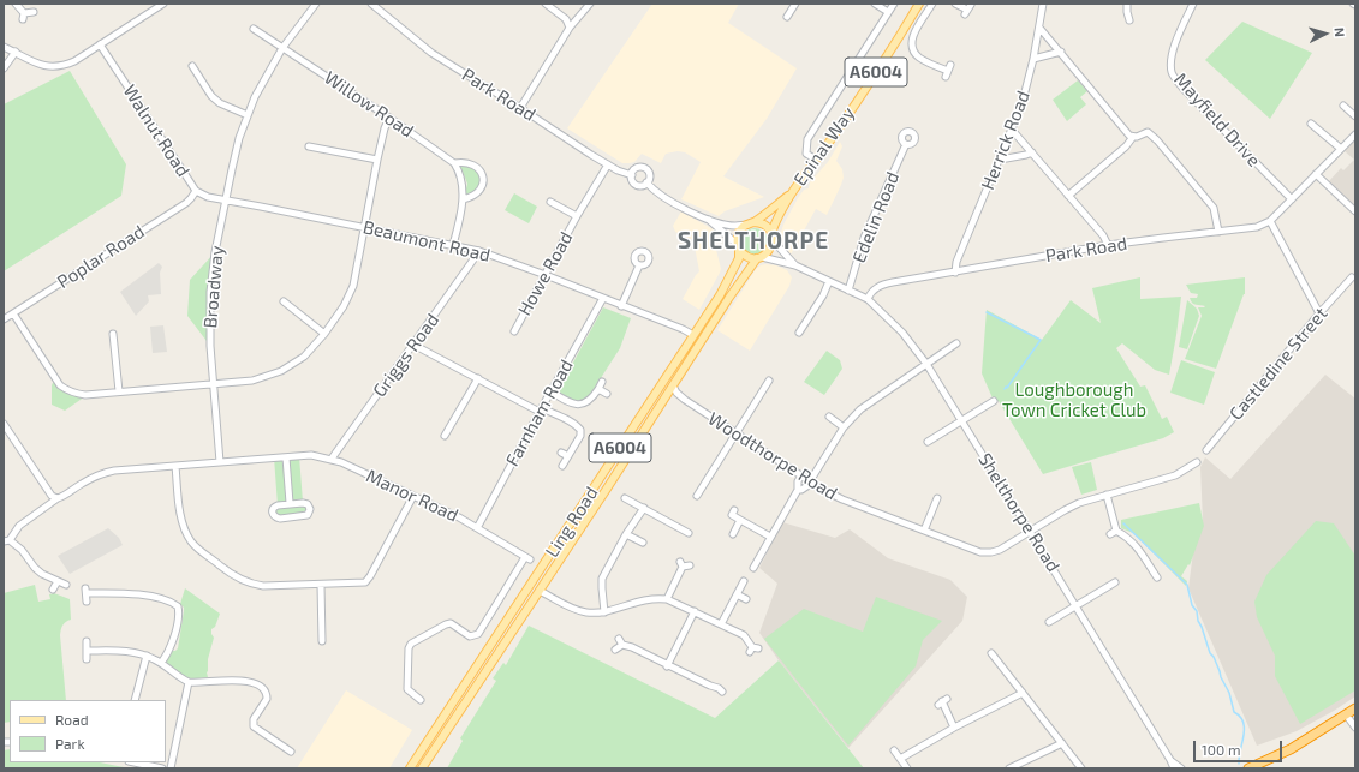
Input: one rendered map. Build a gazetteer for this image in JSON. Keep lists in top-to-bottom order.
{
  "streets": {
    "main road": ["A6004", "Epinal Way", "Ling Road"],
    "street": [
      "Park Road",
      "Willow Road",
      "Mayfield Drive",
      "Walnut Road",
      "Herrick Road",
      "Edelin Road",
      "Beaumont Road",
      "Poplar Road",
      "Howe Road",
      "Broadway",
      "Griggs Road",
      "Castledine Street",
      "Farnham Road",
      "Woodthorpe Road",
      "Manor Road",
      "Shelthorpe Road"
    ]
  },
  "crossings": [
    ["A6004", "Park Road"],
    ["A6004", "Epinal Way"],
    ["A6004", "Ling Road"],
    ["Park Road", "Mayfield Drive"],
    ["Park Road", "Herrick Road"],
    ["Park Road", "Epinal Way"],
    ["Park Road", "Howe Road"],
    ["Park Road", "Shelthorpe Road"],
    ["Park Road", "Ling Road"],
    ["Willow Road", "Broadway"],
    ["Walnut Road", "Beaumont Road"],
    ["Walnut Road", "Poplar Road"],
    ["Walnut Road", "Broadway"],
    ["Epinal Way", "Ling Road"],
    ["Beaumont Road", "Howe Road"],
    ["Beaumont Road", "Broadway"],
    ["Beaumont Road", "Griggs Road"],
    ["Beaumont Road", "Farnham Road"],
    ["Beaumont Road", "Ling Road"],
    ["Broadway", "Manor Road"],
    ["Griggs Road", "Manor Road"],
    ["Farnham Road", "Manor Road"],
    ["Woodthorpe Road", "Shelthorpe Road"],
    ["Woodthorpe Road", "Ling Road"]
  ],
  "districts": ["SHELTHORPE"],
  "parks": ["Loughborough Town Cricket Club"],
  "legend": ["Road", "Park"],
  "scale_bar": "100 m",
  "north": "right"
}
